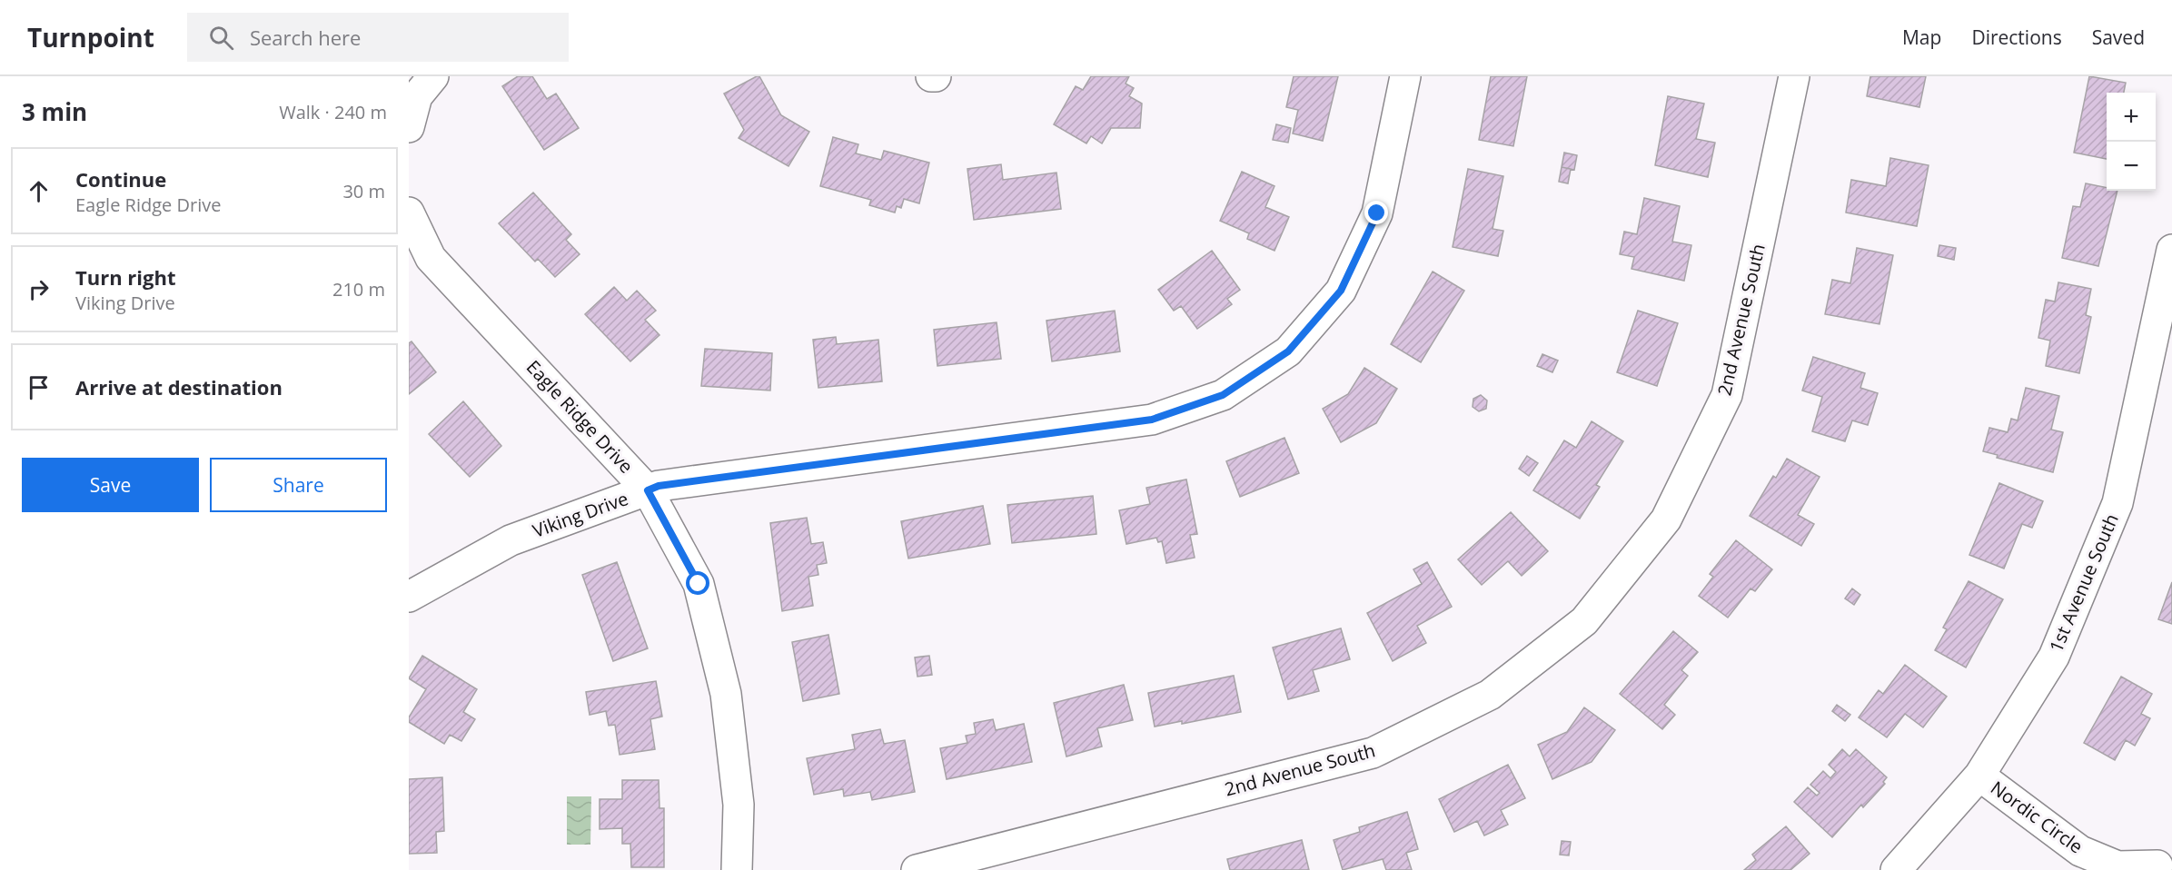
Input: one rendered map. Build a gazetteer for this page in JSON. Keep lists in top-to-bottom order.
{
  "streets": {
    "street": [
      "2nd Avenue South",
      "Eagle Ridge Drive",
      "Viking Drive",
      "1st Avenue South",
      "Nordic Circle"
    ]
  },
  "crossings": [
    ["Eagle Ridge Drive", "Viking Drive"],
    ["1st Avenue South", "Nordic Circle"]
  ],
  "page": {
    "header": "Turnpoint",
    "search": "Search here",
    "nav": ["Map", "Directions", "Saved"],
    "heading": ["3 min", "Walk · 240 m"],
    "map_buttons": ["+", "−"],
    "list": [
      ["Continue", "Eagle Ridge Drive", "30 m"],
      ["Turn right", "Viking Drive", "210 m"],
      "Arrive at destination"
    ],
    "buttons": ["Save", "Share"]
  }
}
